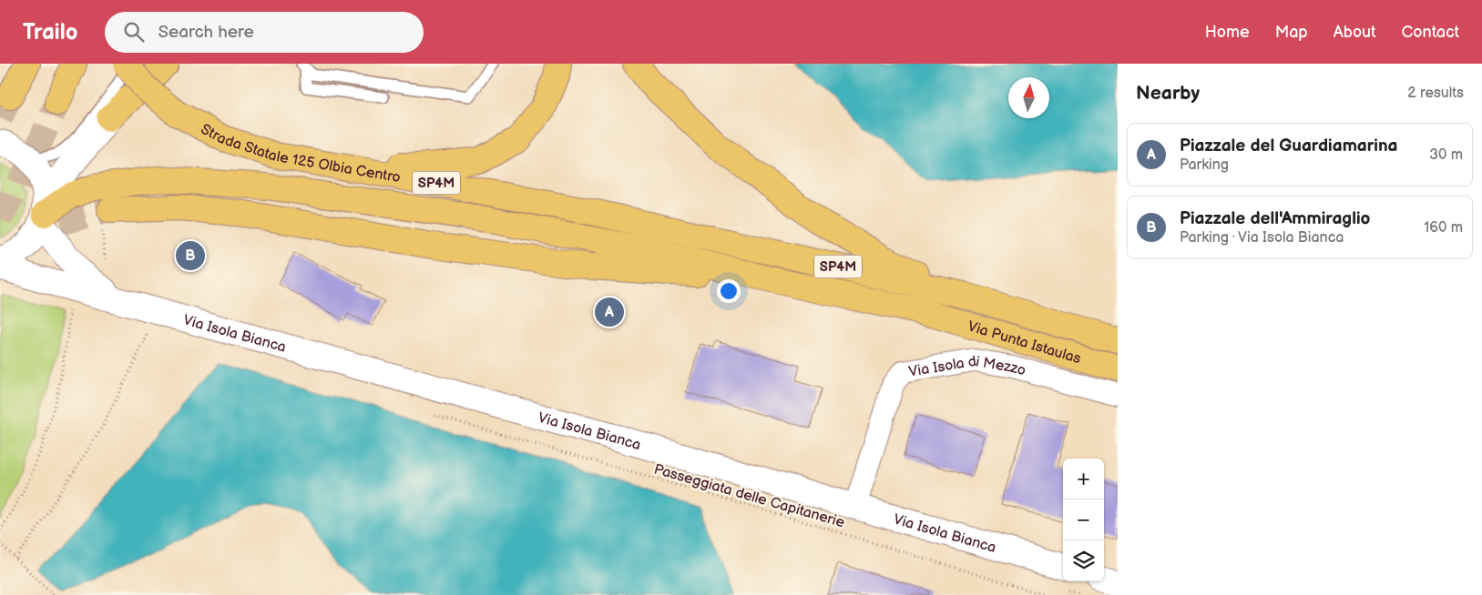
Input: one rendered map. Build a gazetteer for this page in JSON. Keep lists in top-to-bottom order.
{
  "streets": {
    "main road": ["Strada Statale 125 Olbia Centro", "SP4M", "Via Punta Istaulas"],
    "street": ["Via Isola Bianca", "Via Isola di Mezzo"],
    "path": ["Passeggiata delle Capitanerie"]
  },
  "crossings": [
    ["Strada Statale 125 Olbia Centro", "Via Punta Istaulas"],
    ["Via Isola Bianca", "Via Isola di Mezzo"]
  ],
  "north": "top",
  "page": {
    "header": "Trailo",
    "search": "Search here",
    "nav": [
      "Home",
      "Map",
      "About",
      "Contact"
    ],
    "heading": ["Nearby", "2 results"],
    "list": [
      {
        "mark": "A",
        "name": "Piazzale del Guardiamarina",
        "note": "Parking",
        "value": "30 m"
      },
      {
        "mark": "B",
        "name": "Piazzale dell'Ammiraglio",
        "note": "Parking · Via Isola Bianca",
        "value": "160 m"
      }
    ],
    "pins": ["B", "A"],
    "map_buttons": ["+", "−"]
  }
}
